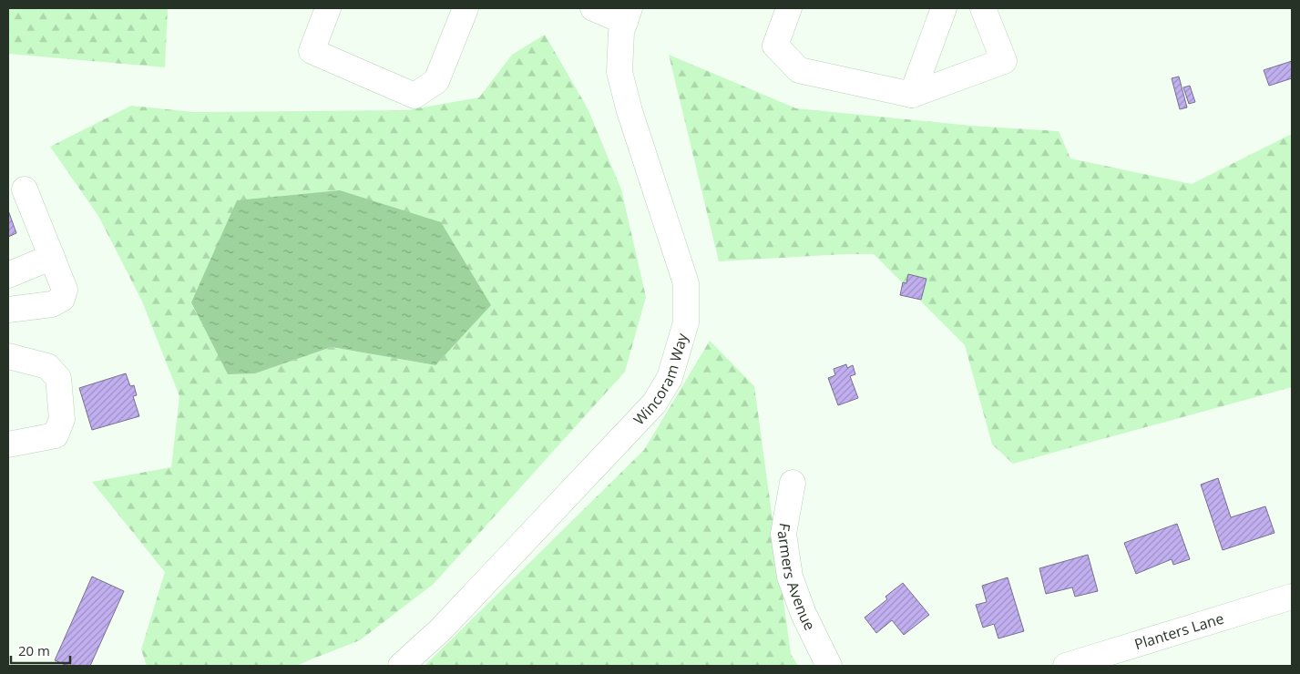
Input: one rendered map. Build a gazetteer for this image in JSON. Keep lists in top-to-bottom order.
{
  "streets": {
    "street": ["Wincoram Way", "Farmers Avenue", "Planters Lane"]
  },
  "scale_bar": "20 m"
}
